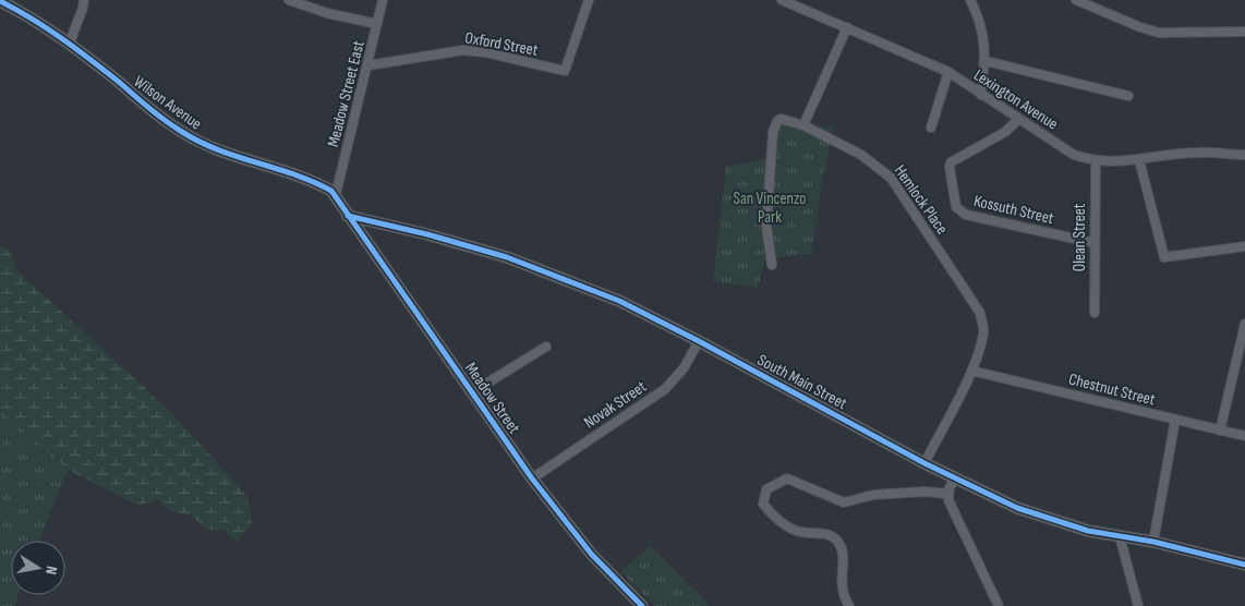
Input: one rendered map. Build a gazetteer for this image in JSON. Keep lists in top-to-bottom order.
{
  "streets": {
    "main road": ["Wilson Avenue", "South Main Street", "Meadow Street"],
    "street": [
      "Oxford Street",
      "Meadow Street East",
      "Lexington Avenue",
      "Hemlock Place",
      "Kossuth Street",
      "Olean Street",
      "Chestnut Street",
      "Novak Street"
    ]
  },
  "crossings": [
    ["Oxford Street", "Meadow Street East"],
    ["Meadow Street East", "Wilson Avenue"],
    ["Meadow Street East", "Meadow Street"],
    ["Lexington Avenue", "Kossuth Street"],
    ["Lexington Avenue", "Olean Street"],
    ["Wilson Avenue", "Meadow Street"],
    ["Hemlock Place", "Chestnut Street"],
    ["Kossuth Street", "Olean Street"],
    ["South Main Street", "Meadow Street"],
    ["South Main Street", "Novak Street"],
    ["Meadow Street", "Novak Street"]
  ],
  "parks": ["San Vincenzo Park"],
  "north": "right"
}
